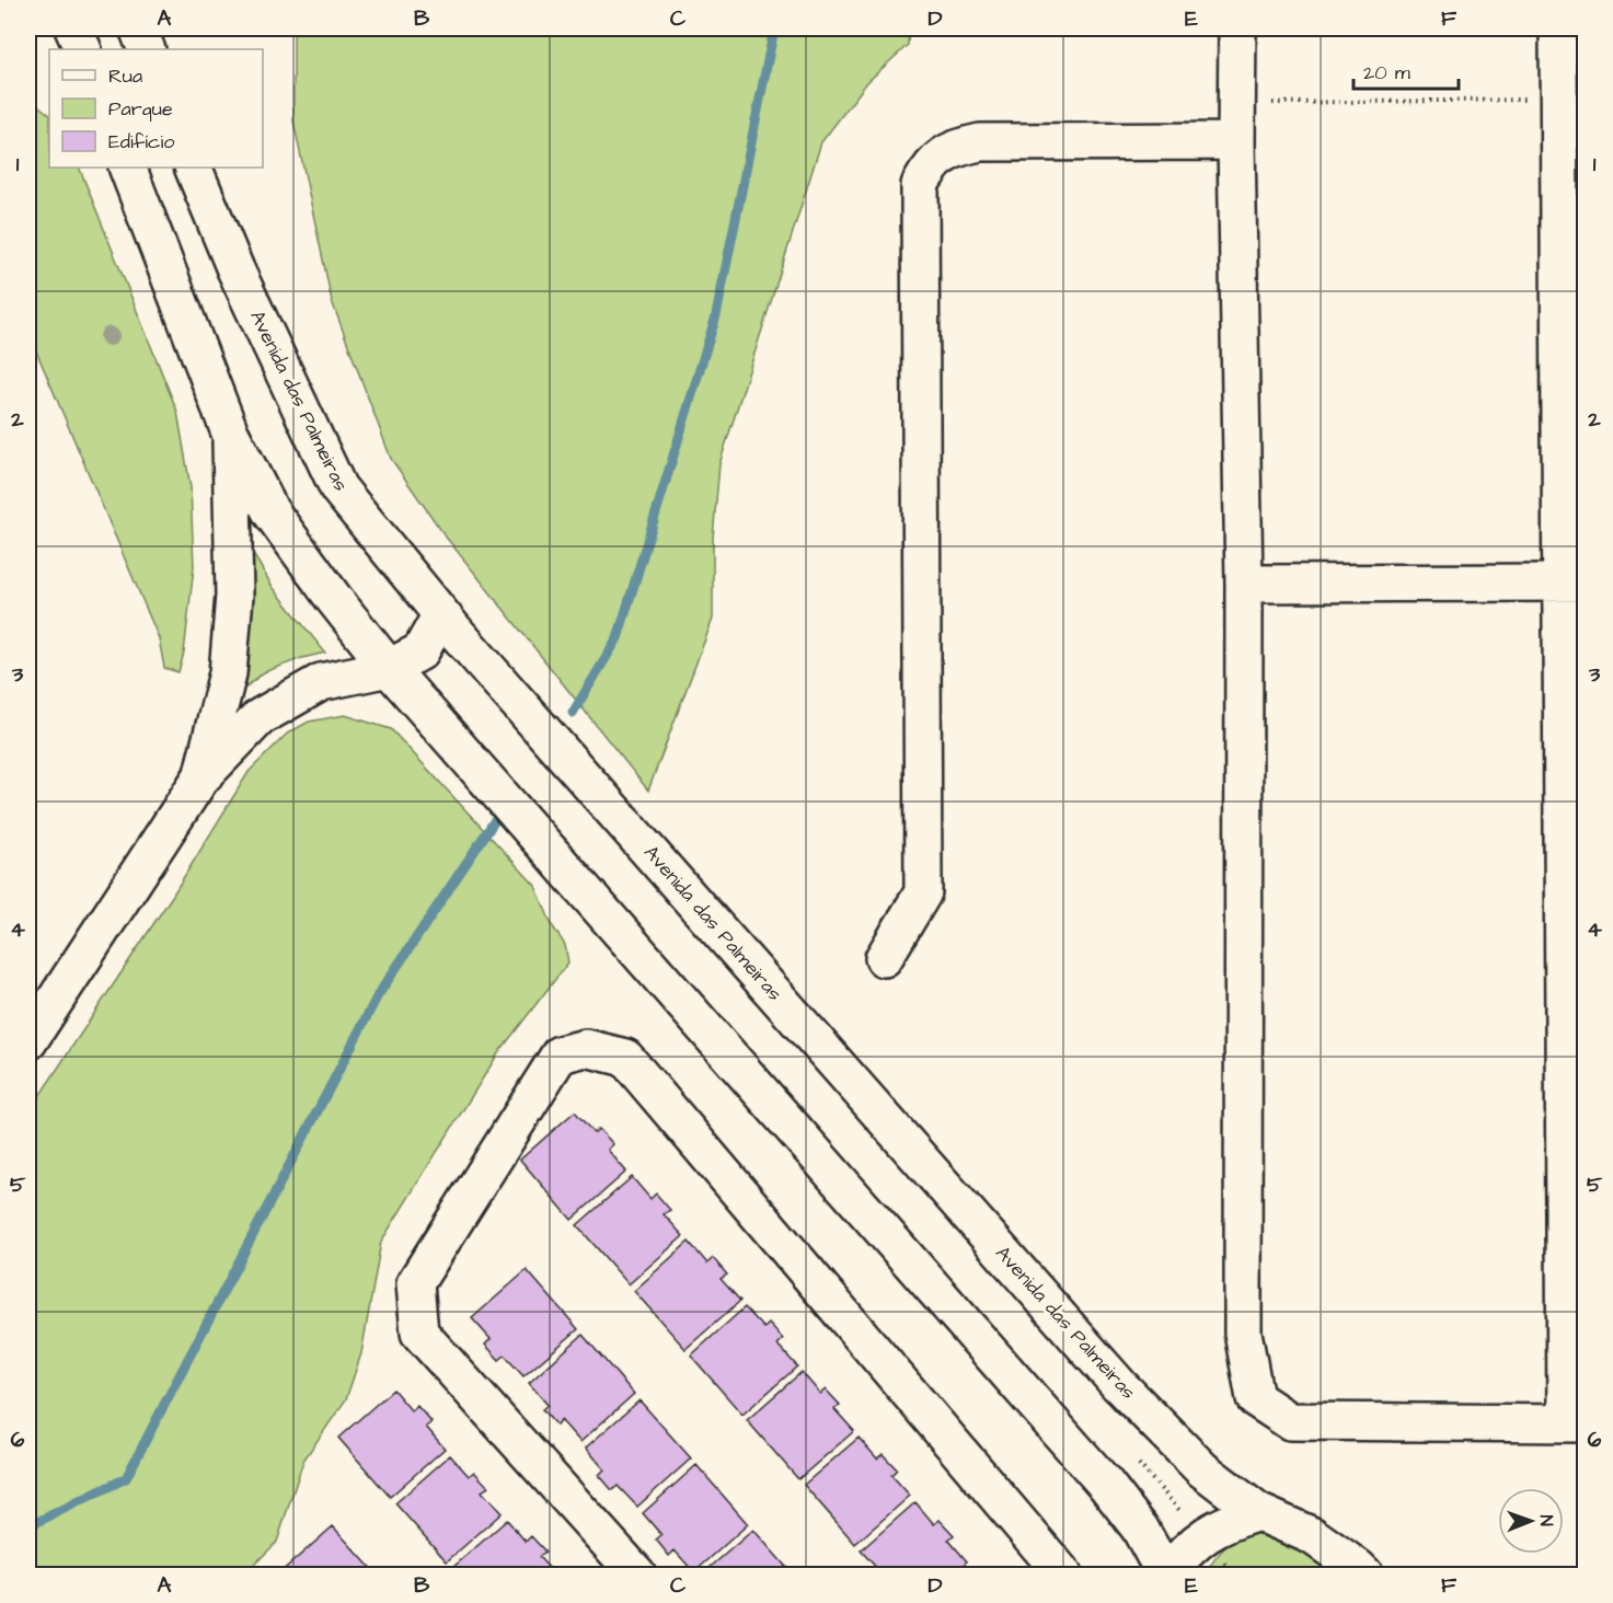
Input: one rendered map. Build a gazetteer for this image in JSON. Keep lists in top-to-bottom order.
{
  "streets": {
    "street": ["Avenida das Palmeiras"]
  },
  "legend": ["Rua", "Parque", "Edifício"],
  "scale_bar": "20 m",
  "north": "right",
  "grid": {
    "columns": [
      "A",
      "B",
      "C",
      "D",
      "E",
      "F"
    ],
    "rows": [
      "1",
      "2",
      "3",
      "4",
      "5",
      "6"
    ]
  }
}
